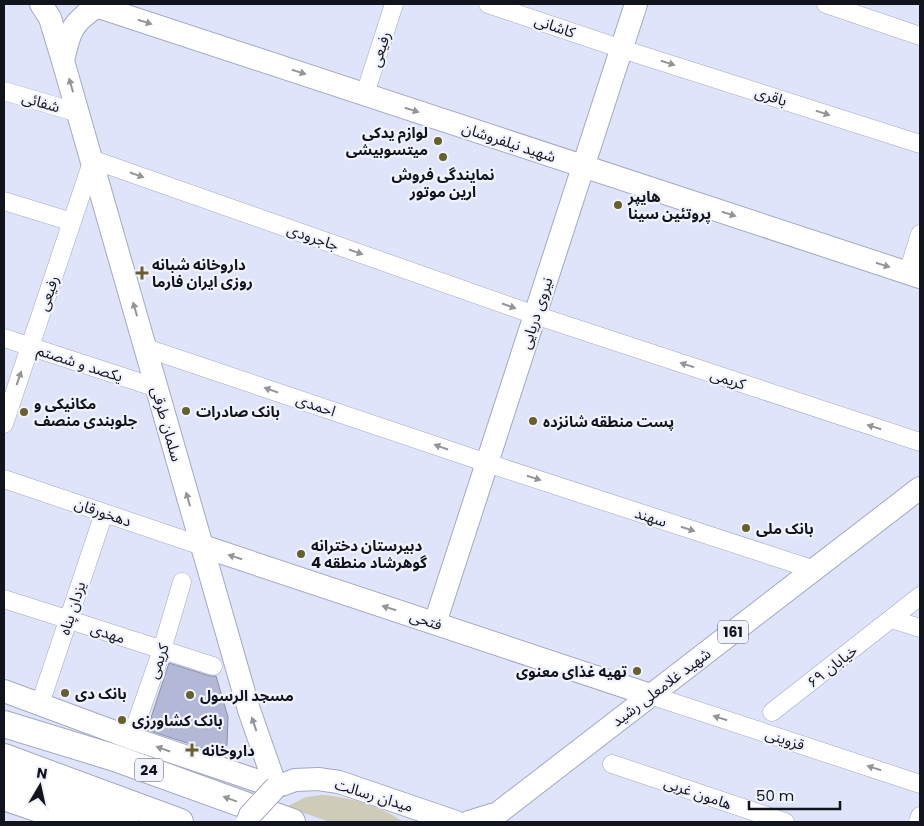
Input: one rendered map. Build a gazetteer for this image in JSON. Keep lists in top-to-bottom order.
{
  "streets": {
    "highway": ["24"],
    "main road": [
      "شهید نیلفروشان",
      "نیروی دریایی",
      "سلمان طرقی",
      "فتحی",
      "161",
      "شهید غلامعلی رشید",
      "میدان رسالت"
    ],
    "street": [
      "کاشانی",
      "رفیعی",
      "باقری",
      "شفائی",
      "جاجرودی",
      "یکصد و شصتم",
      "کریمی",
      "احمدی",
      "دهخورقان",
      "سهند",
      "یزدان پناه",
      "مهدی",
      "خیابان ۶۹",
      "قزوینی",
      "هامون غربی"
    ]
  },
  "crossings": [
    ["کاشانی", "باقری"],
    ["کاشانی", "نیروی دریایی"],
    ["رفیعی", "شهید نیلفروشان"],
    ["رفیعی", "جاجرودی"],
    ["رفیعی", "یکصد و شصتم"],
    ["رفیعی", "سلمان طرقی"],
    ["باقری", "نیروی دریایی"],
    ["شفائی", "سلمان طرقی"],
    ["شهید نیلفروشان", "نیروی دریایی"],
    ["جاجرودی", "نیروی دریایی"],
    ["جاجرودی", "کریمی"],
    ["جاجرودی", "سلمان طرقی"],
    ["نیروی دریایی", "کریمی"],
    ["نیروی دریایی", "احمدی"],
    ["نیروی دریایی", "سهند"],
    ["نیروی دریایی", "فتحی"],
    ["یکصد و شصتم", "سلمان طرقی"],
    ["کریمی", "مهدی"],
    ["احمدی", "سلمان طرقی"],
    ["احمدی", "سهند"],
    ["سلمان طرقی", "دهخورقان"],
    ["سلمان طرقی", "فتحی"],
    ["سلمان طرقی", "میدان رسالت"],
    ["دهخورقان", "یزدان پناه"],
    ["دهخورقان", "فتحی"],
    ["سهند", "شهید غلامعلی رشید"],
    ["یزدان پناه", "مهدی"],
    ["فتحی", "شهید غلامعلی رشید"],
    ["فتحی", "قزوینی"],
    ["شهید غلامعلی رشید", "قزوینی"]
  ],
  "one_way": [
    "شهید نیلفروشان",
    "جاجرودی",
    "کریمی",
    "احمدی",
    "سلمان طرقی",
    "سهند",
    "فتحی",
    "قزوینی"
  ],
  "places": {
    "other": [
      "لوازم یدکی میتسوبیشی",
      "نمایندگی فروش ارین موتور",
      "هایپر پروتئین سینا",
      "بانک صادرات",
      "مکانیکی و جلوبندی منصف",
      "پست منطقه شانزده",
      "بانک ملی",
      "دبیرستان دخترانه گوهرشاد منطقه 4",
      "تهیه غذای معنوی",
      "بانک دی",
      "مسجد الرسول",
      "بانک کشاورزی"
    ],
    "health": ["داروخانه شبانه روزی ایران فارما", "داروخانه"]
  },
  "scale_bar": "50 m",
  "north": "top"
}
